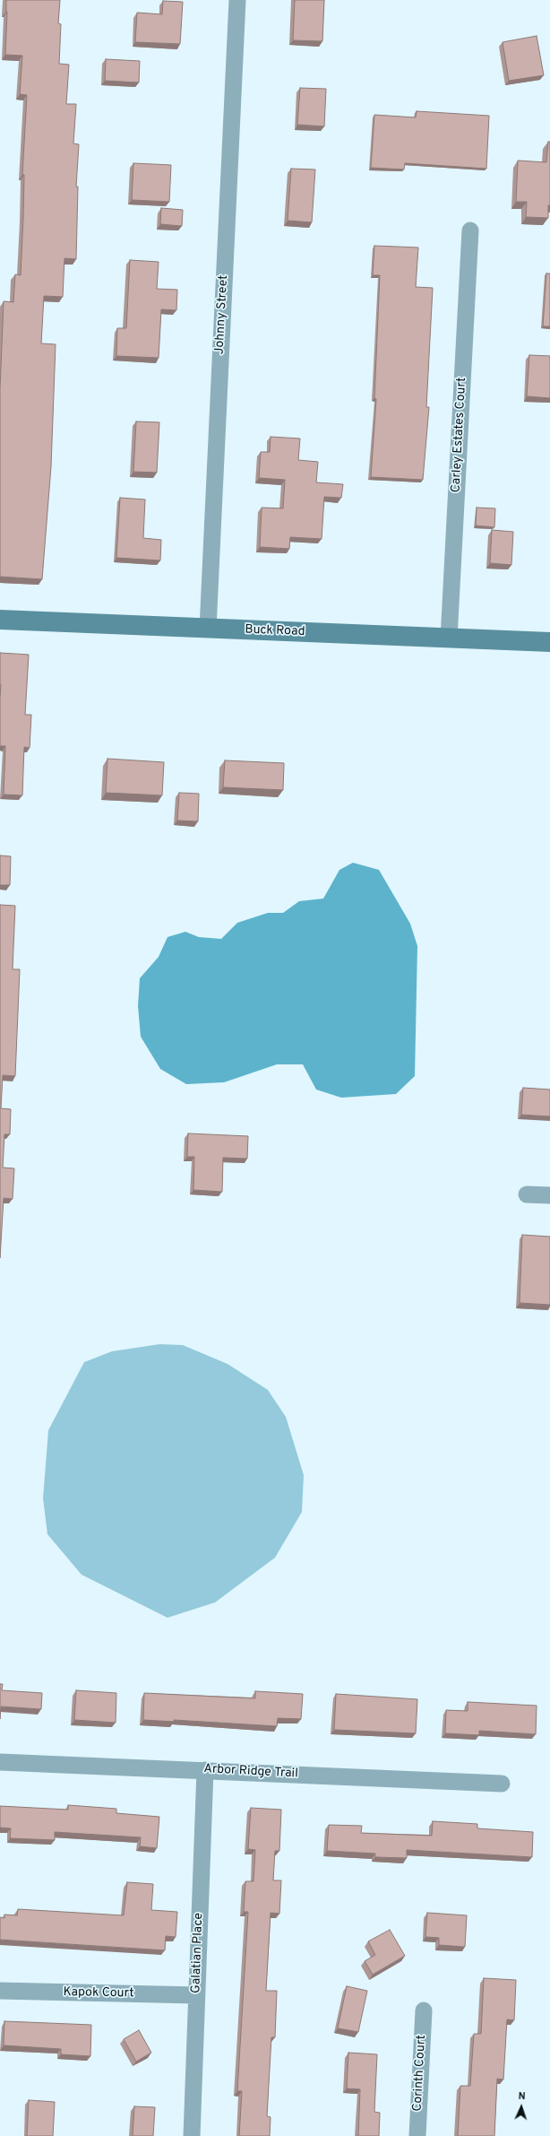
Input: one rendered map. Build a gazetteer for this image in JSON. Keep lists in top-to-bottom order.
{
  "streets": {
    "street": [
      "Johnny Street",
      "Carley Estates Court",
      "Buck Road",
      "Arbor Ridge Trail",
      "Galatian Place",
      "Kapok Court",
      "Corinth Court"
    ]
  },
  "crossings": [
    ["Johnny Street", "Buck Road"],
    ["Carley Estates Court", "Buck Road"],
    ["Arbor Ridge Trail", "Galatian Place"],
    ["Galatian Place", "Kapok Court"]
  ],
  "north": "top"
}
